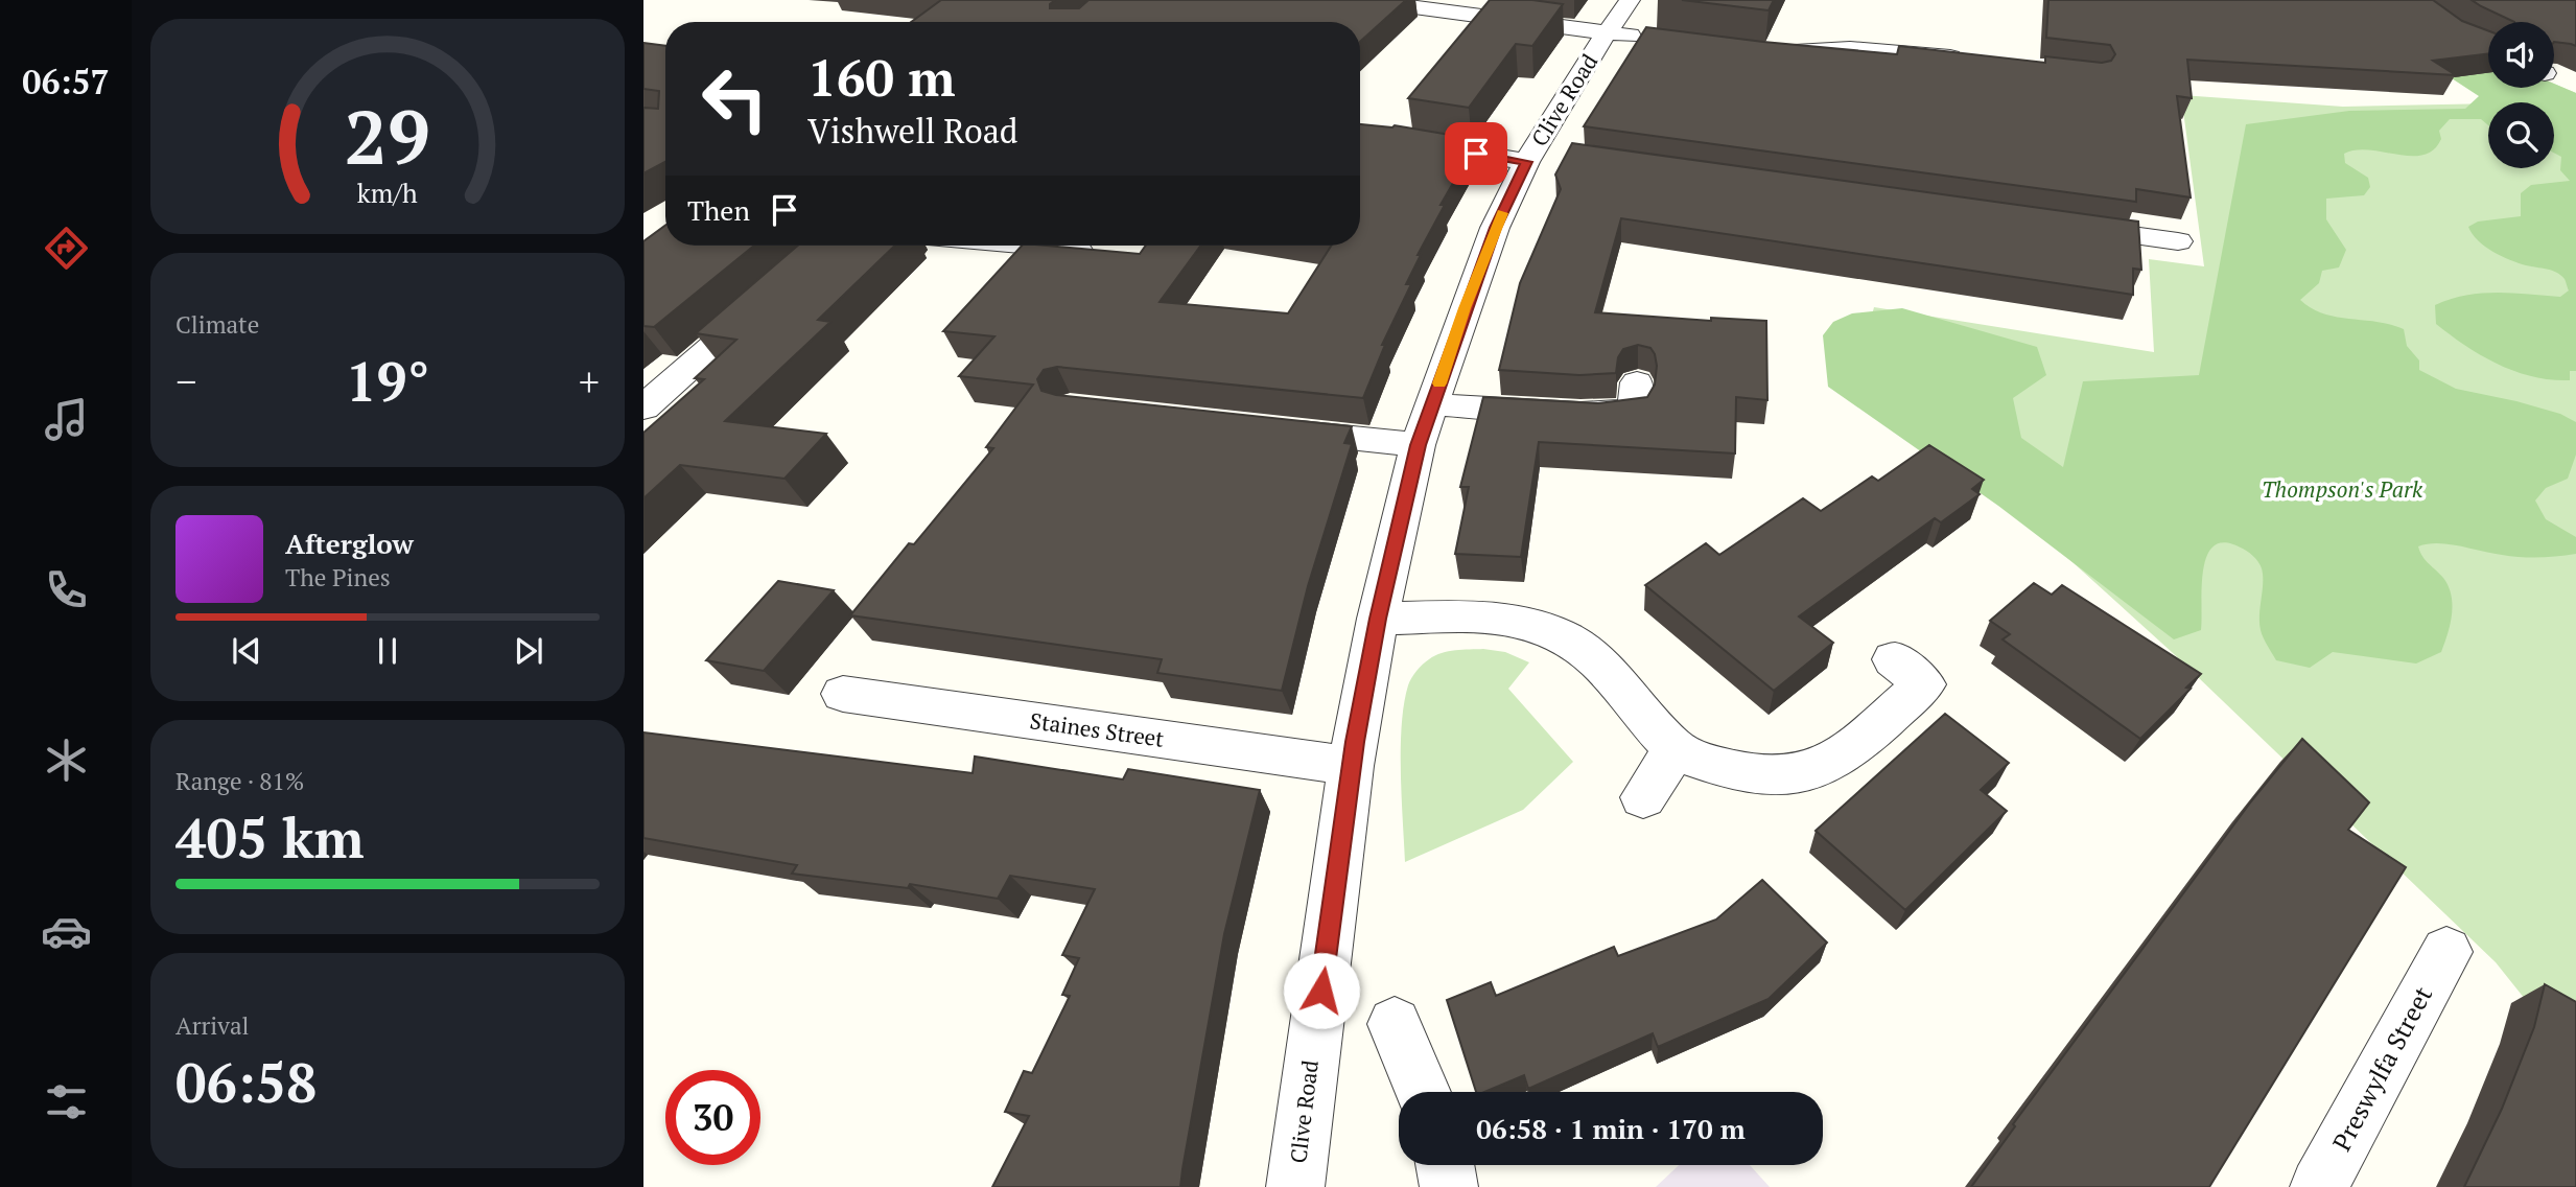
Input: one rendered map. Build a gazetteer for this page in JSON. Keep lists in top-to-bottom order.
{
  "streets": {
    "street": ["Clive Road", "Staines Street", "Preswylfa Street"]
  },
  "crossings": [
    ["Clive Road", "Staines Street"]
  ],
  "parks": ["Thompson's Park"],
  "page": {
    "tabs": "06:57",
    "turn": ["160 m", "Vishwell Road"],
    "then": "Then",
    "tile": [
      "Climate",
      ["Range · 81%", "405 km"],
      ["Arrival", "06:58"]
    ],
    "heat": ["−", "19°", "+"],
    "song": ["Afterglow", "The Pines"],
    "limit": "30",
    "trip": "06:58 · 1 min · 170 m",
    "gauge": ["29", "km/h"]
  }
}
